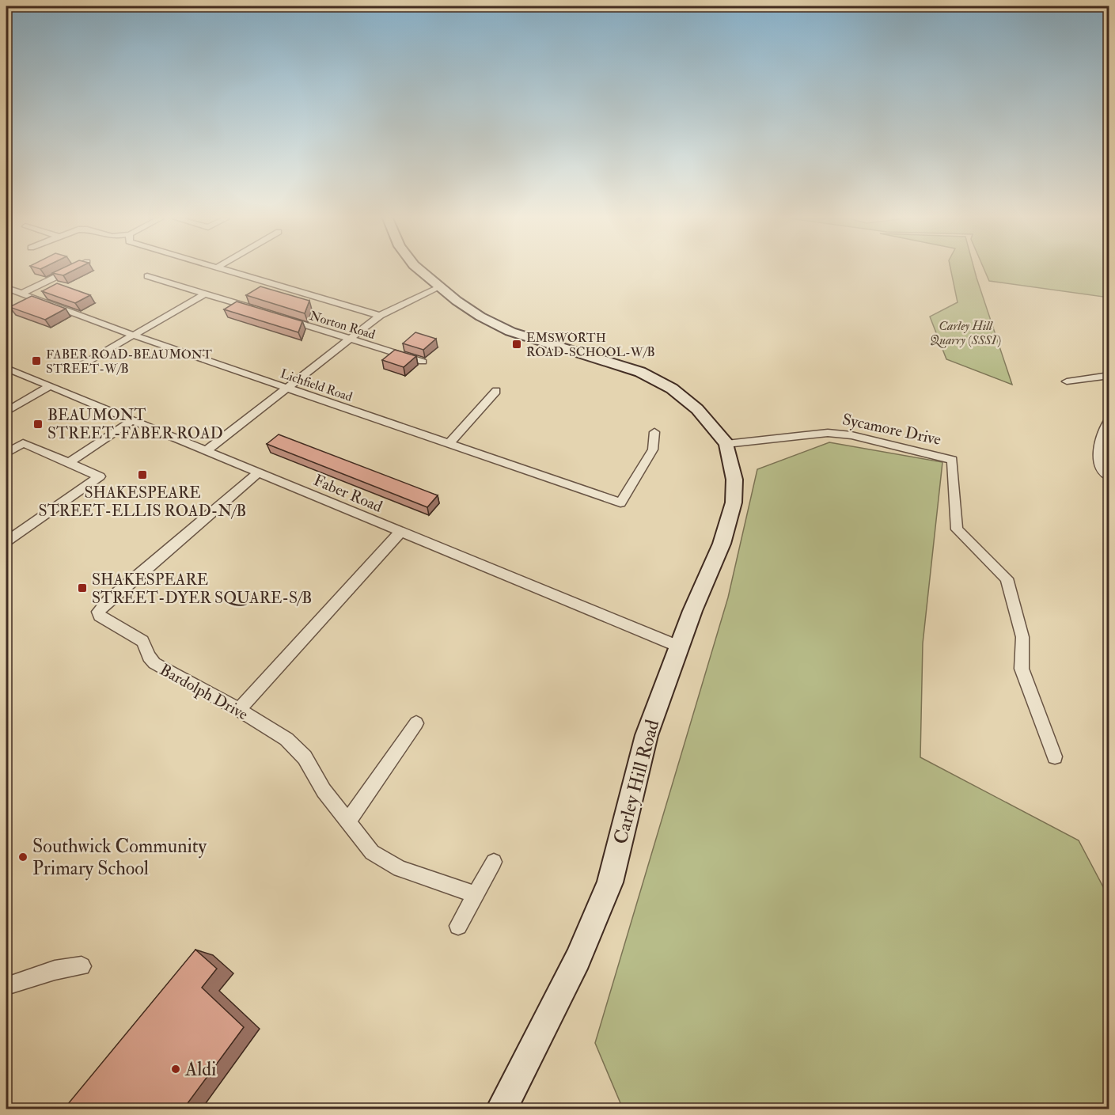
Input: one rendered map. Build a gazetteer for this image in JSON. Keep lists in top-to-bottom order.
{
  "streets": {
    "street": [
      "Norton Road",
      "Lichfield Road",
      "Sycamore Drive",
      "Faber Road",
      "Bardolph Drive",
      "Carley Hill Road"
    ]
  },
  "crossings": [
    ["Sycamore Drive", "Carley Hill Road"],
    ["Faber Road", "Bardolph Drive"],
    ["Faber Road", "Carley Hill Road"]
  ],
  "parks": ["Carley Hill Quarry (SSSI)"],
  "places": {
    "transit": [
      "EMSWORTH ROAD-SCHOOL-W/B",
      "FABER ROAD-BEAUMONT STREET-W/B",
      "BEAUMONT STREET-FABER ROAD",
      "SHAKESPEARE STREET-ELLIS ROAD-N/B",
      "SHAKESPEARE STREET-DYER SQUARE-S/B"
    ],
    "other": ["Southwick Community Primary School", "Aldi"]
  }
}
